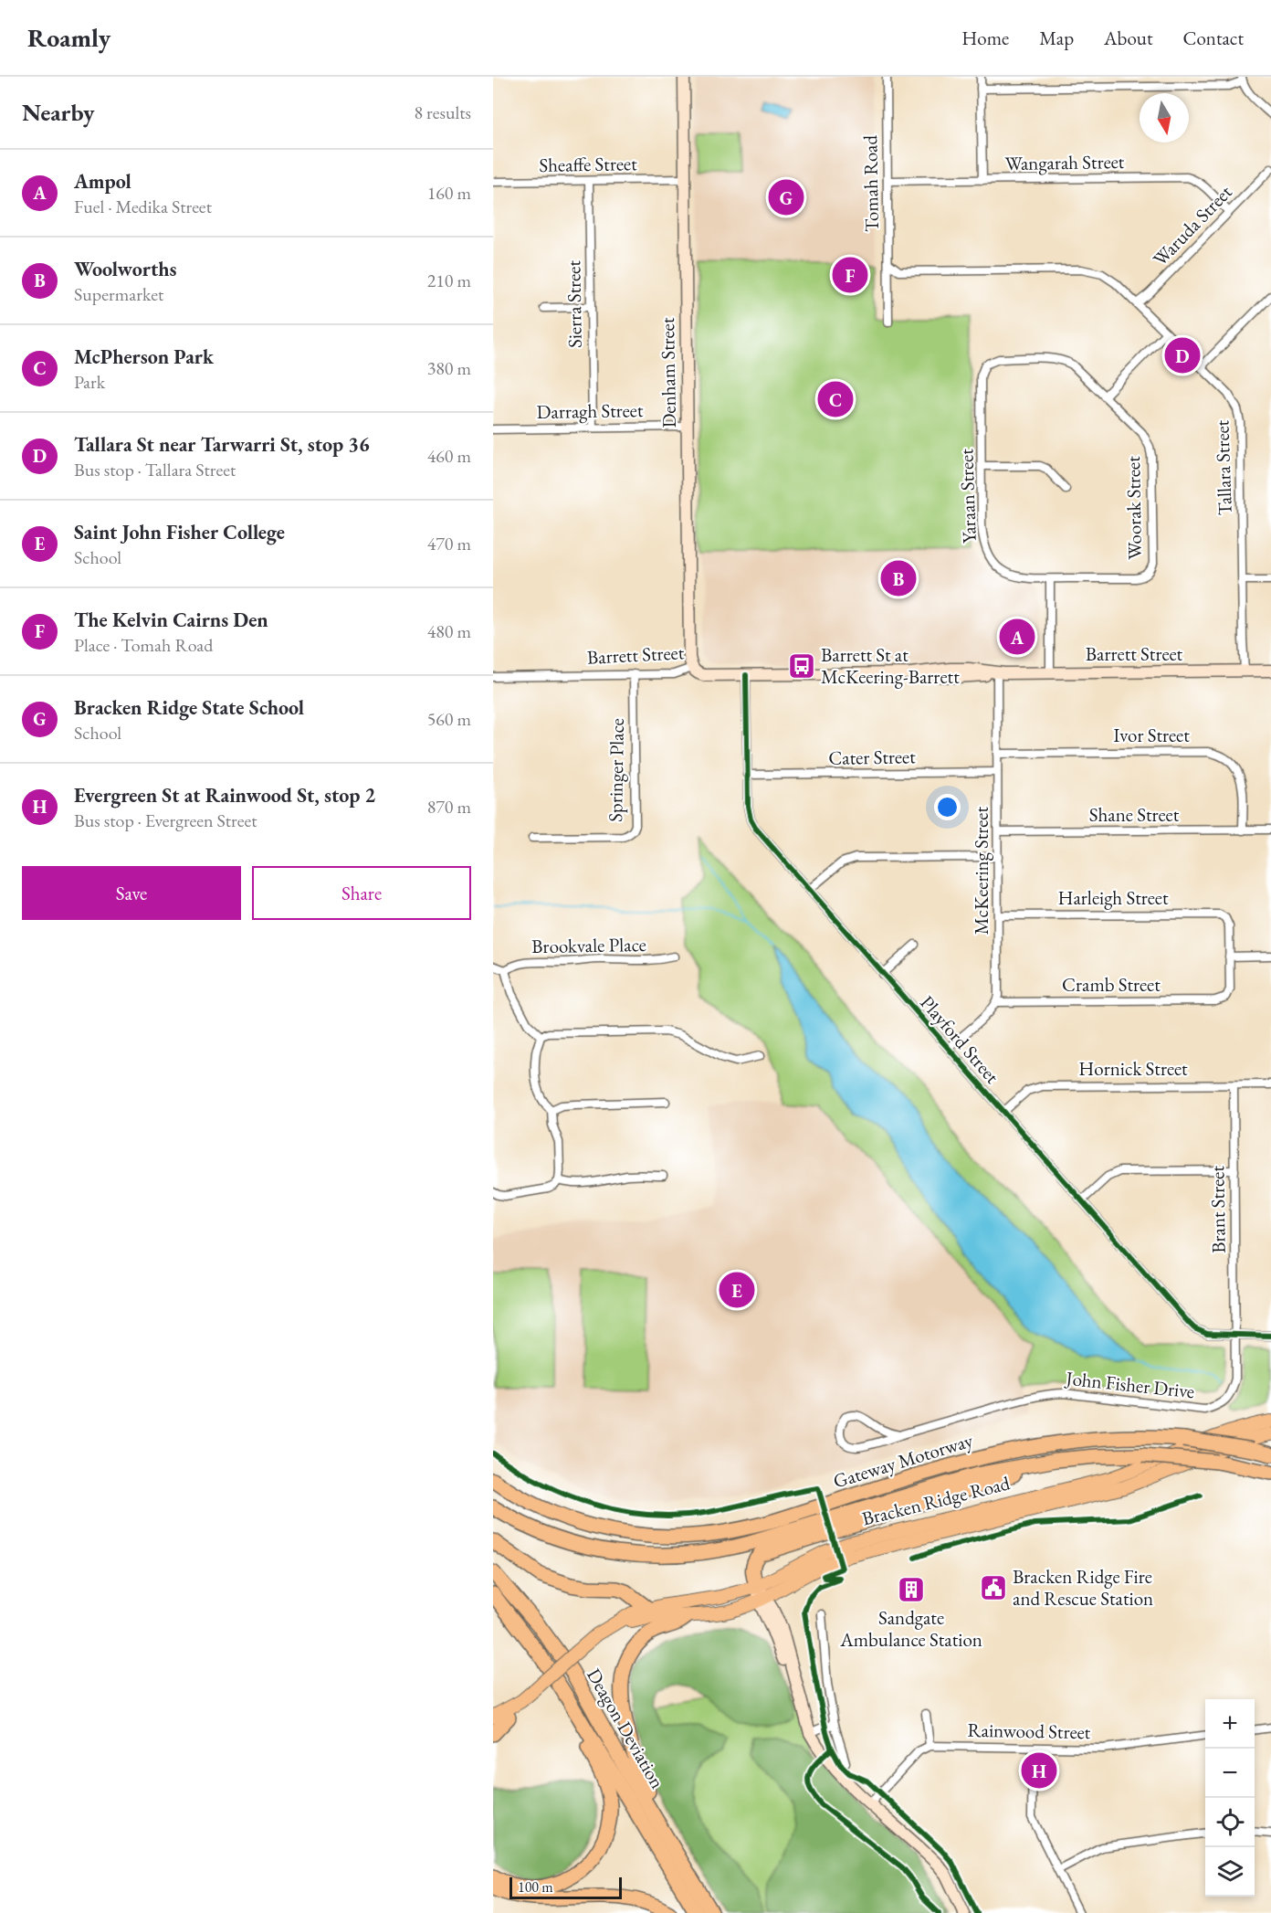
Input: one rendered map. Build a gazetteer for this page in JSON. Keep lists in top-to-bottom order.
{
  "streets": {
    "highway": ["Gateway Motorway", "Deagon Deviation"],
    "main road": ["Bracken Ridge Road"],
    "street": [
      "Wangarah Street",
      "Sheaffe Street",
      "Tomah Road",
      "Waruda Street",
      "Sierra Street",
      "Denham Street",
      "Darragh Street",
      "Tallara Street",
      "Yaraan Street",
      "Woorak Street",
      "Barrett Street",
      "Ivor Street",
      "Cater Street",
      "Springer Place",
      "Shane Street",
      "McKeering Street",
      "Harleigh Street",
      "Brookvale Place",
      "Cramb Street",
      "Playford Street",
      "Hornick Street",
      "Brant Street",
      "John Fisher Drive",
      "Rainwood Street"
    ]
  },
  "crossings": [
    ["Wangarah Street", "Tomah Road"],
    ["Wangarah Street", "Waruda Street"],
    ["Sheaffe Street", "Sierra Street"],
    ["Sheaffe Street", "Denham Street"],
    ["Tomah Road", "Tallara Street"],
    ["Waruda Street", "Tallara Street"],
    ["Sierra Street", "Darragh Street"],
    ["Denham Street", "Darragh Street"],
    ["Denham Street", "Barrett Street"],
    ["Tallara Street", "Barrett Street"],
    ["Yaraan Street", "Woorak Street"],
    ["Barrett Street", "Springer Place"],
    ["Barrett Street", "McKeering Street"],
    ["Barrett Street", "Playford Street"],
    ["Ivor Street", "Shane Street"],
    ["Ivor Street", "McKeering Street"],
    ["Cater Street", "McKeering Street"],
    ["Cater Street", "Playford Street"],
    ["Shane Street", "McKeering Street"],
    ["McKeering Street", "Harleigh Street"],
    ["McKeering Street", "Cramb Street"],
    ["Harleigh Street", "Cramb Street"],
    ["Playford Street", "Hornick Street"],
    ["Playford Street", "Brant Street"],
    ["Playford Street", "John Fisher Drive"],
    ["Hornick Street", "Brant Street"],
    ["Brant Street", "John Fisher Drive"]
  ],
  "places": {
    "bus stop": ["Barrett St at McKeering-Barrett"],
    "public building": ["Bracken Ridge Fire and Rescue Station"],
    "building": ["Sandgate Ambulance Station"]
  },
  "scale_bar": "100 m",
  "north": "bottom",
  "page": {
    "header": "Roamly",
    "nav": [
      "Home",
      "Map",
      "About",
      "Contact"
    ],
    "heading": ["Nearby", "8 results"],
    "list": [
      {
        "mark": "A",
        "name": "Ampol",
        "note": "Fuel · Medika Street",
        "value": "160 m"
      },
      {
        "mark": "B",
        "name": "Woolworths",
        "note": "Supermarket",
        "value": "210 m"
      },
      {
        "mark": "C",
        "name": "McPherson Park",
        "note": "Park",
        "value": "380 m"
      },
      {
        "mark": "D",
        "name": "Tallara St near Tarwarri St, stop 36",
        "note": "Bus stop · Tallara Street",
        "value": "460 m"
      },
      {
        "mark": "E",
        "name": "Saint John Fisher College",
        "note": "School",
        "value": "470 m"
      },
      {
        "mark": "F",
        "name": "The Kelvin Cairns Den",
        "note": "Place · Tomah Road",
        "value": "480 m"
      },
      {
        "mark": "G",
        "name": "Bracken Ridge State School",
        "note": "School",
        "value": "560 m"
      },
      {
        "mark": "H",
        "name": "Evergreen St at Rainwood St, stop 2",
        "note": "Bus stop · Evergreen Street",
        "value": "870 m"
      }
    ],
    "pins": [
      "G",
      "F",
      "D",
      "C",
      "B",
      "A",
      "E",
      "H"
    ],
    "buttons": ["Save", "Share"],
    "map_buttons": ["+", "−"],
    "scale": "100 m"
  }
}
